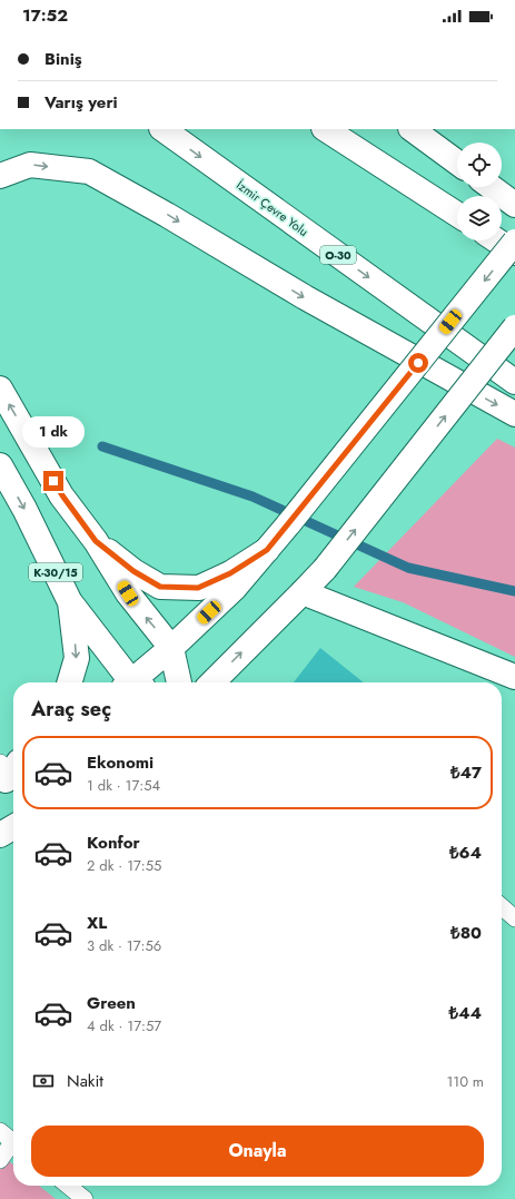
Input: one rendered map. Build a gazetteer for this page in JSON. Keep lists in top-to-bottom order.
{
  "streets": {
    "main road": ["İzmir Çevre Yolu", "O-30", "K-30/15"]
  },
  "page": {
    "status": "17:52",
    "banner": ["Biniş", "Varış yeri"],
    "bubble": "1 dk",
    "heading": "Araç seç",
    "list": [
      {
        "name": "Ekonomi",
        "note": "1 dk · 17:54",
        "value": "₺47"
      },
      {
        "name": "Konfor",
        "note": "2 dk · 17:55",
        "value": "₺64"
      },
      {
        "name": "XL",
        "note": "3 dk · 17:56",
        "value": "₺80"
      },
      {
        "name": "Green",
        "note": "4 dk · 17:57",
        "value": "₺44"
      }
    ],
    "pay": ["Nakit", "110 m"],
    "buttons": "Onayla"
  }
}
